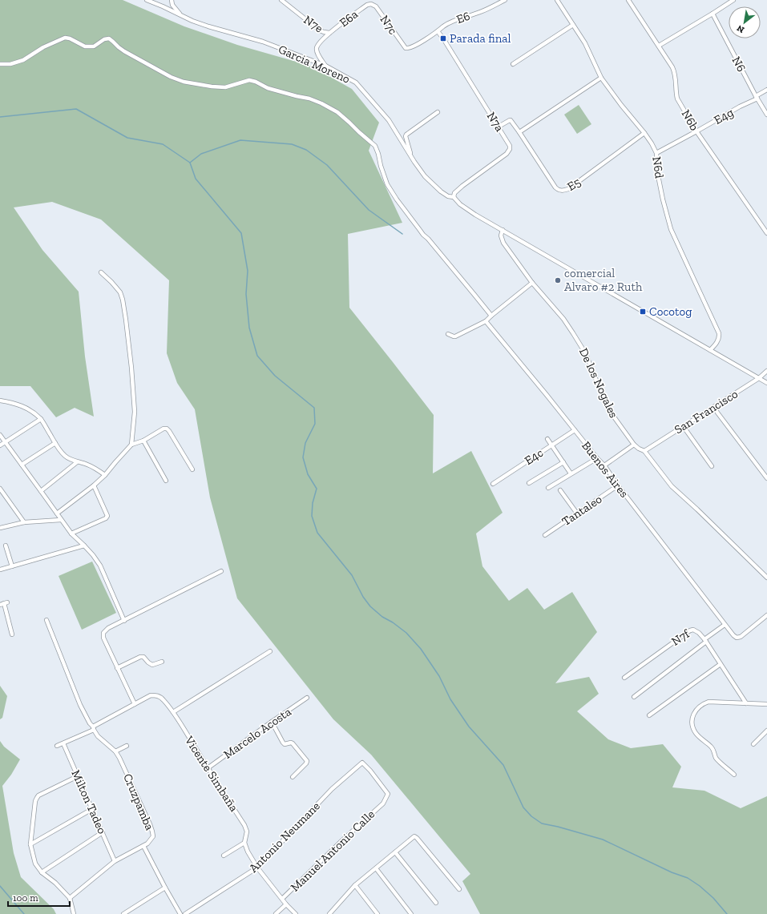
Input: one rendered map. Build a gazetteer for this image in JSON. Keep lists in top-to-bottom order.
{
  "streets": {
    "street": [
      "E6",
      "E6a",
      "N7e",
      "N7c",
      "Garcia Moreno",
      "N6",
      "E4g",
      "N6b",
      "N7a",
      "N6d",
      "E5",
      "De los Nogales",
      "San Francisco",
      "E4c",
      "Buenos Aires",
      "Tantaleo",
      "N7f",
      "Marcelo Acosta",
      "Vicente Simbaña",
      "Milton Tadeo",
      "Cruzpamba",
      "Antonio Neumane",
      "Manuel Antonio Calle"
    ]
  },
  "crossings": [
    ["E6", "N7c"],
    ["E6", "N7a"],
    ["E6a", "N7e"],
    ["E6a", "N7c"],
    ["N7e", "Garcia Moreno"],
    ["Garcia Moreno", "N7a"],
    ["Garcia Moreno", "N6d"],
    ["Garcia Moreno", "De los Nogales"],
    ["Garcia Moreno", "San Francisco"],
    ["N6", "E4g"],
    ["E4g", "N6b"],
    ["E4g", "N6d"],
    ["N6d", "E5"],
    ["De los Nogales", "San Francisco"],
    ["E4c", "Buenos Aires"],
    ["Buenos Aires", "Tantaleo"],
    ["Marcelo Acosta", "Vicente Simbaña"],
    ["Vicente Simbaña", "Milton Tadeo"],
    ["Vicente Simbaña", "Cruzpamba"],
    ["Vicente Simbaña", "Antonio Neumane"],
    ["Vicente Simbaña", "Manuel Antonio Calle"],
    ["Antonio Neumane", "Manuel Antonio Calle"]
  ],
  "places": {
    "transit": ["Parada final", "Cocotog"],
    "other": ["comercial Alvaro #2 Ruth"]
  },
  "scale_bar": "100 m",
  "north": "bottom left"
}
